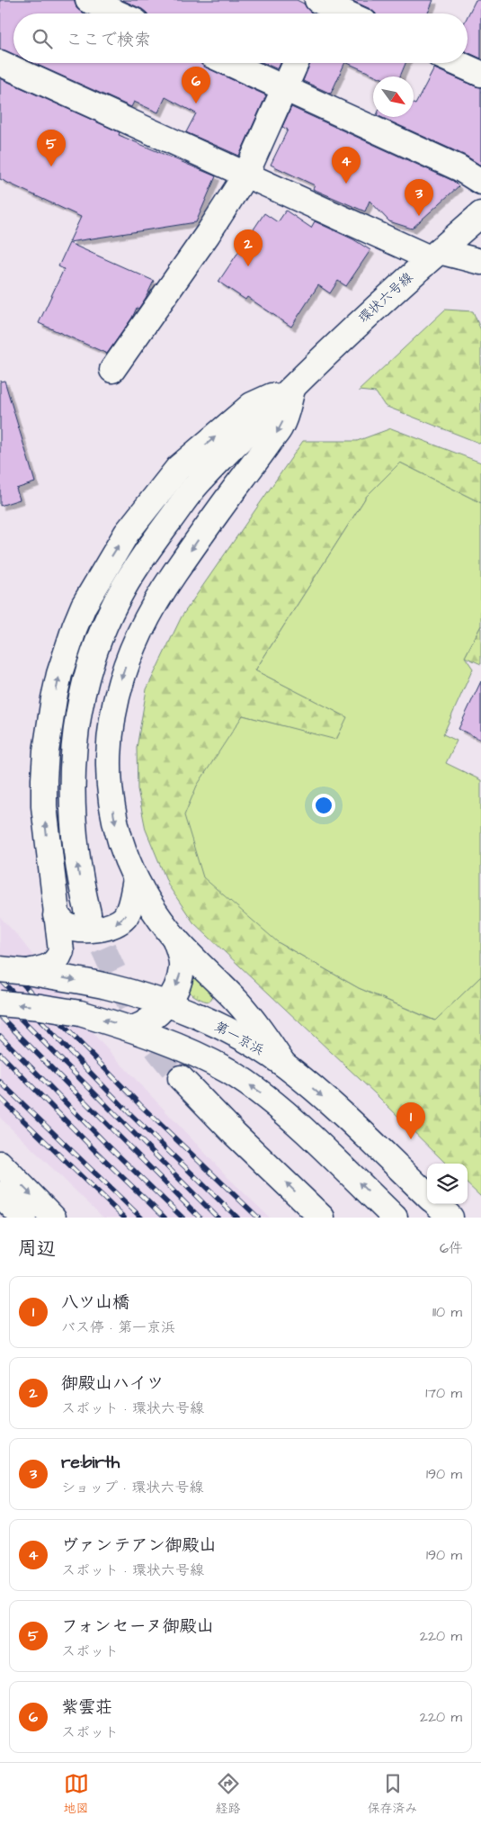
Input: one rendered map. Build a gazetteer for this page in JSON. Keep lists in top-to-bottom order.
{
  "streets": {
    "main road": ["環状六号線", "第一京浜"]
  },
  "north": "bottom right",
  "page": {
    "search": "ここで検索",
    "pins": [
      "6",
      "5",
      "4",
      "3",
      "2",
      "1"
    ],
    "heading": ["周辺", "6件"],
    "list": [
      {
        "mark": "1",
        "name": "八ツ山橋",
        "note": "バス停 · 第一京浜",
        "value": "110 m"
      },
      {
        "mark": "2",
        "name": "御殿山ハイツ",
        "note": "スポット · 環状六号線",
        "value": "170 m"
      },
      {
        "mark": "3",
        "name": "re:birth",
        "note": "ショップ · 環状六号線",
        "value": "190 m"
      },
      {
        "mark": "4",
        "name": "ヴァンテアン御殿山",
        "note": "スポット · 環状六号線",
        "value": "190 m"
      },
      {
        "mark": "5",
        "name": "フォンセーヌ御殿山",
        "note": "スポット",
        "value": "220 m"
      },
      {
        "mark": "6",
        "name": "紫雲荘",
        "note": "スポット",
        "value": "220 m"
      }
    ],
    "nav": ["地図", "経路", "保存済み"]
  }
}
